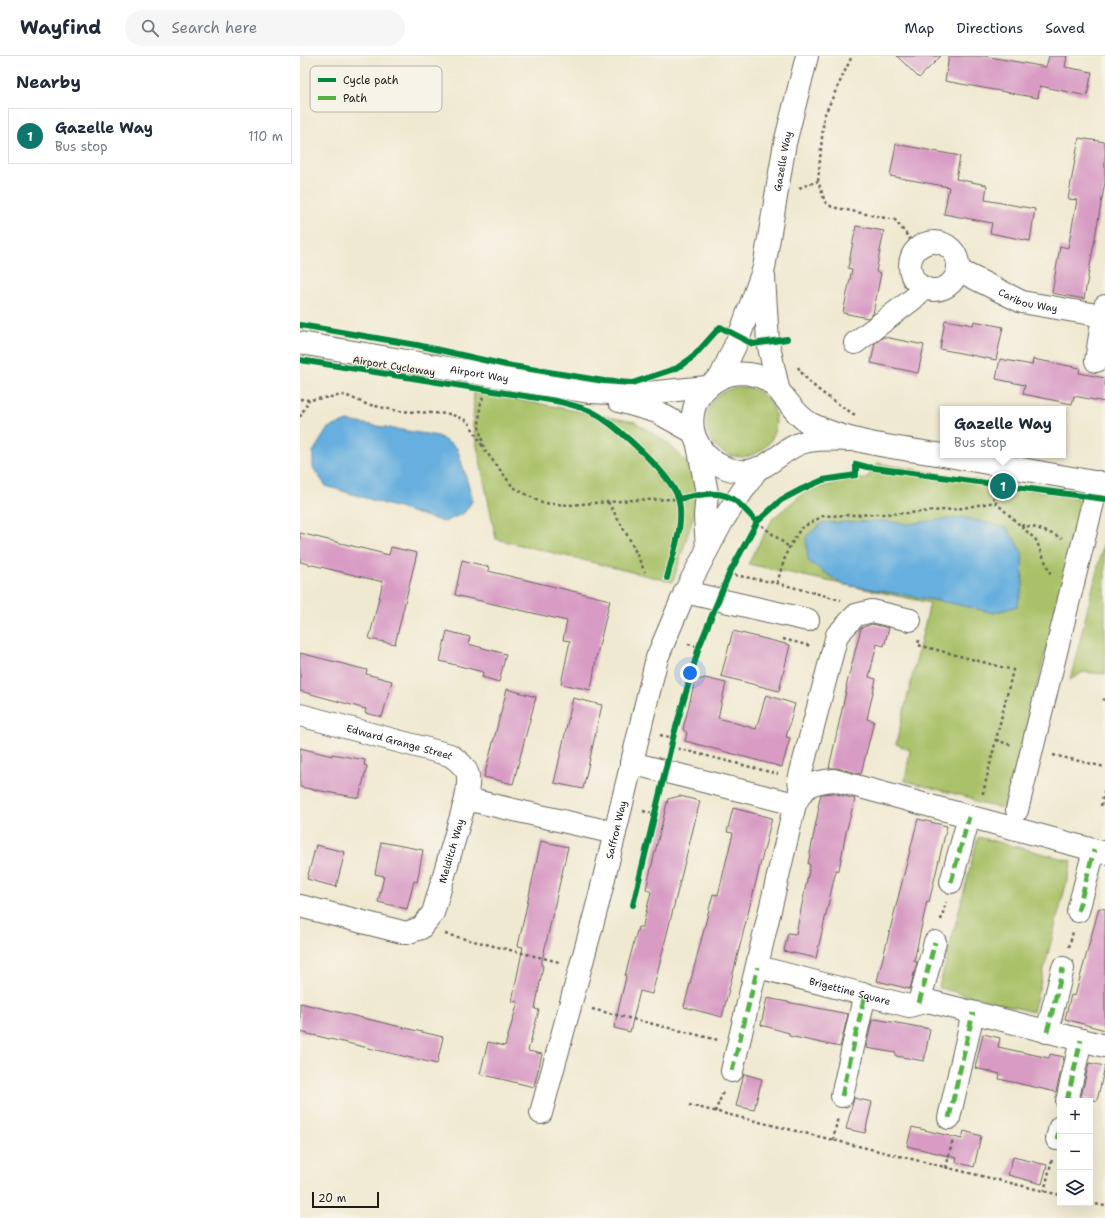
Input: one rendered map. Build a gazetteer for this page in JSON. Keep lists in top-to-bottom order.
{
  "streets": {
    "street": [
      "Gazelle Way",
      "Caribou Way",
      "Airport Way",
      "Edward Grange Street",
      "Saffron Way",
      "Melditch Way",
      "Brigettine Square"
    ],
    "cycle path": ["Airport Cycleway"]
  },
  "crossings": [
    ["Gazelle Way", "Airport Way"],
    ["Gazelle Way", "Saffron Way"],
    ["Airport Way", "Saffron Way"],
    ["Edward Grange Street", "Melditch Way"]
  ],
  "legend": ["Cycle path", "Path"],
  "scale_bar": "20 m",
  "page": {
    "header": "Wayfind",
    "search": "Search here",
    "nav": ["Map", "Directions", "Saved"],
    "heading": "Nearby",
    "list": [
      {
        "mark": "1",
        "name": "Gazelle Way",
        "note": "Bus stop",
        "value": "110 m"
      }
    ],
    "popup": ["Gazelle Way", "Bus stop"],
    "pins": "1",
    "map_buttons": ["+", "−"],
    "scale": "20 m"
  }
}
